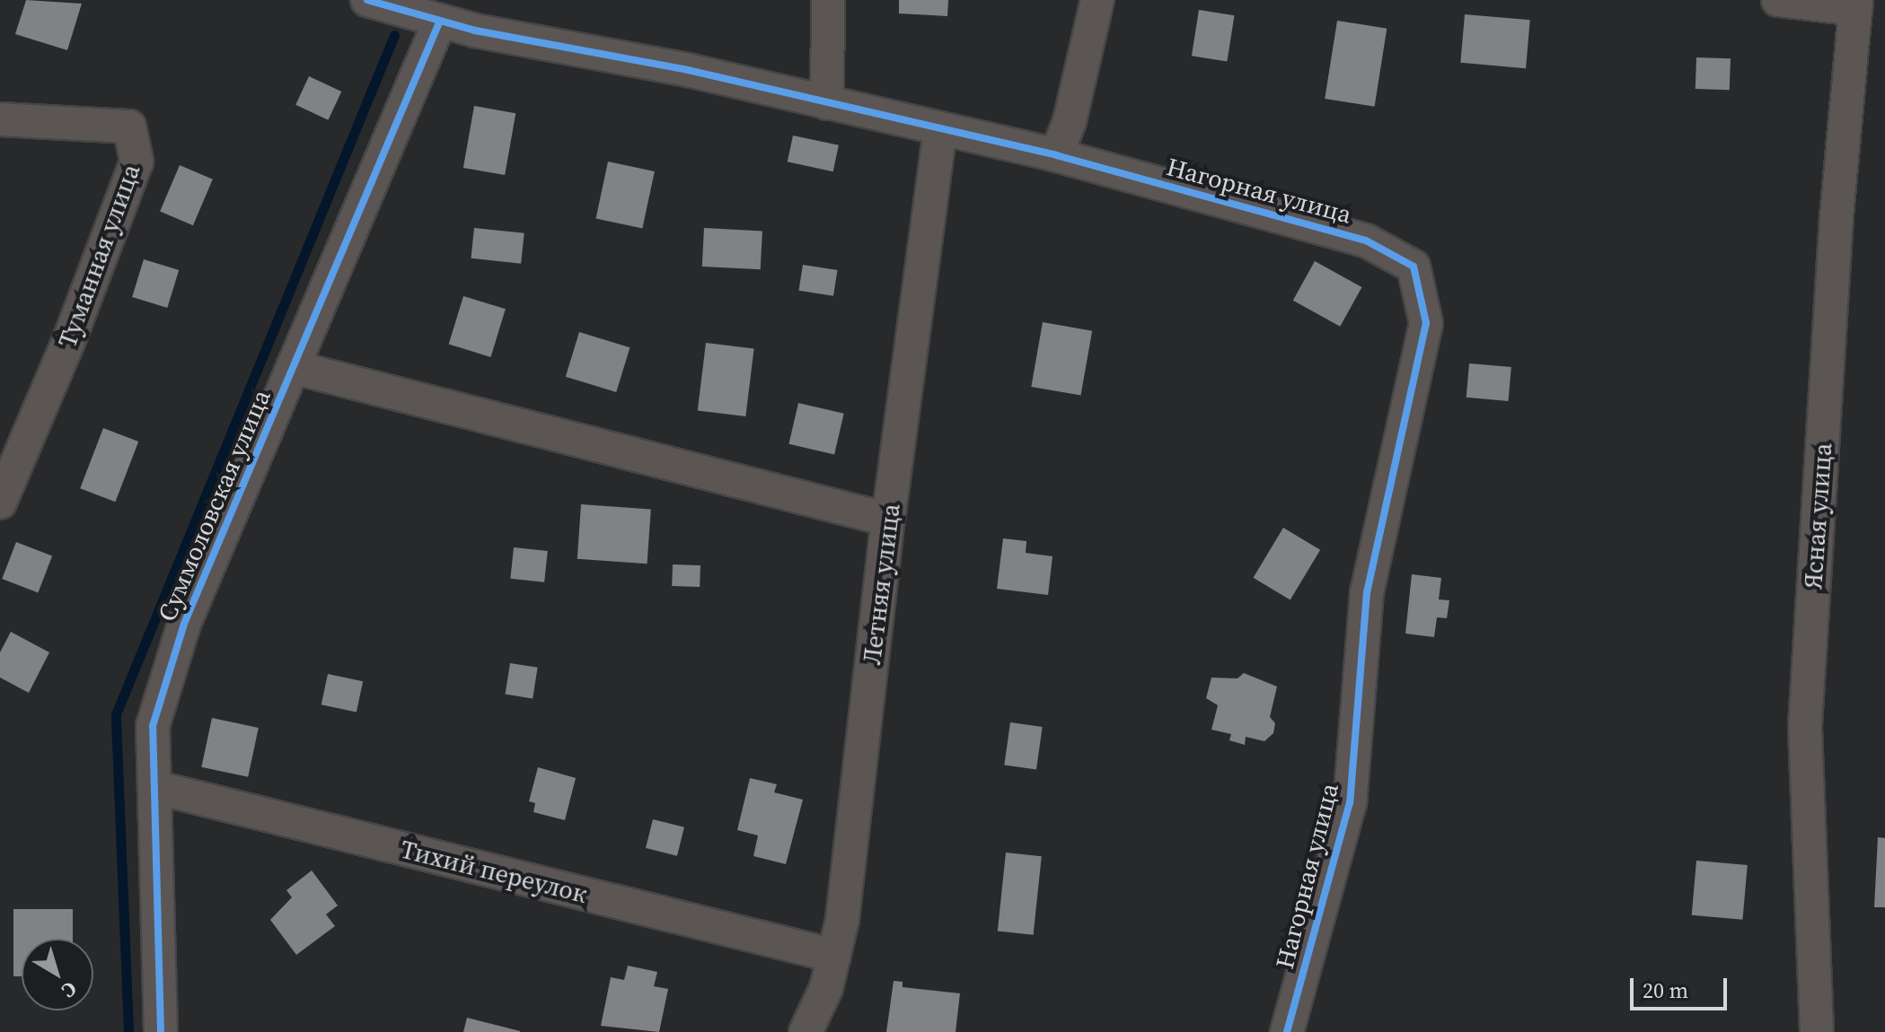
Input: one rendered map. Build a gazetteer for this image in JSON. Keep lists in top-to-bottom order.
{
  "streets": {
    "street": [
      "Нагорная улица",
      "Туманная улица",
      "Суммоловская улица",
      "Ясная улица",
      "Летняя улица",
      "Тихий переулок"
    ]
  },
  "crossings": [
    ["Нагорная улица", "Суммоловская улица"],
    ["Нагорная улица", "Летняя улица"],
    ["Суммоловская улица", "Тихий переулок"],
    ["Летняя улица", "Тихий переулок"]
  ],
  "scale_bar": "20 m",
  "north": "bottom right"
}
